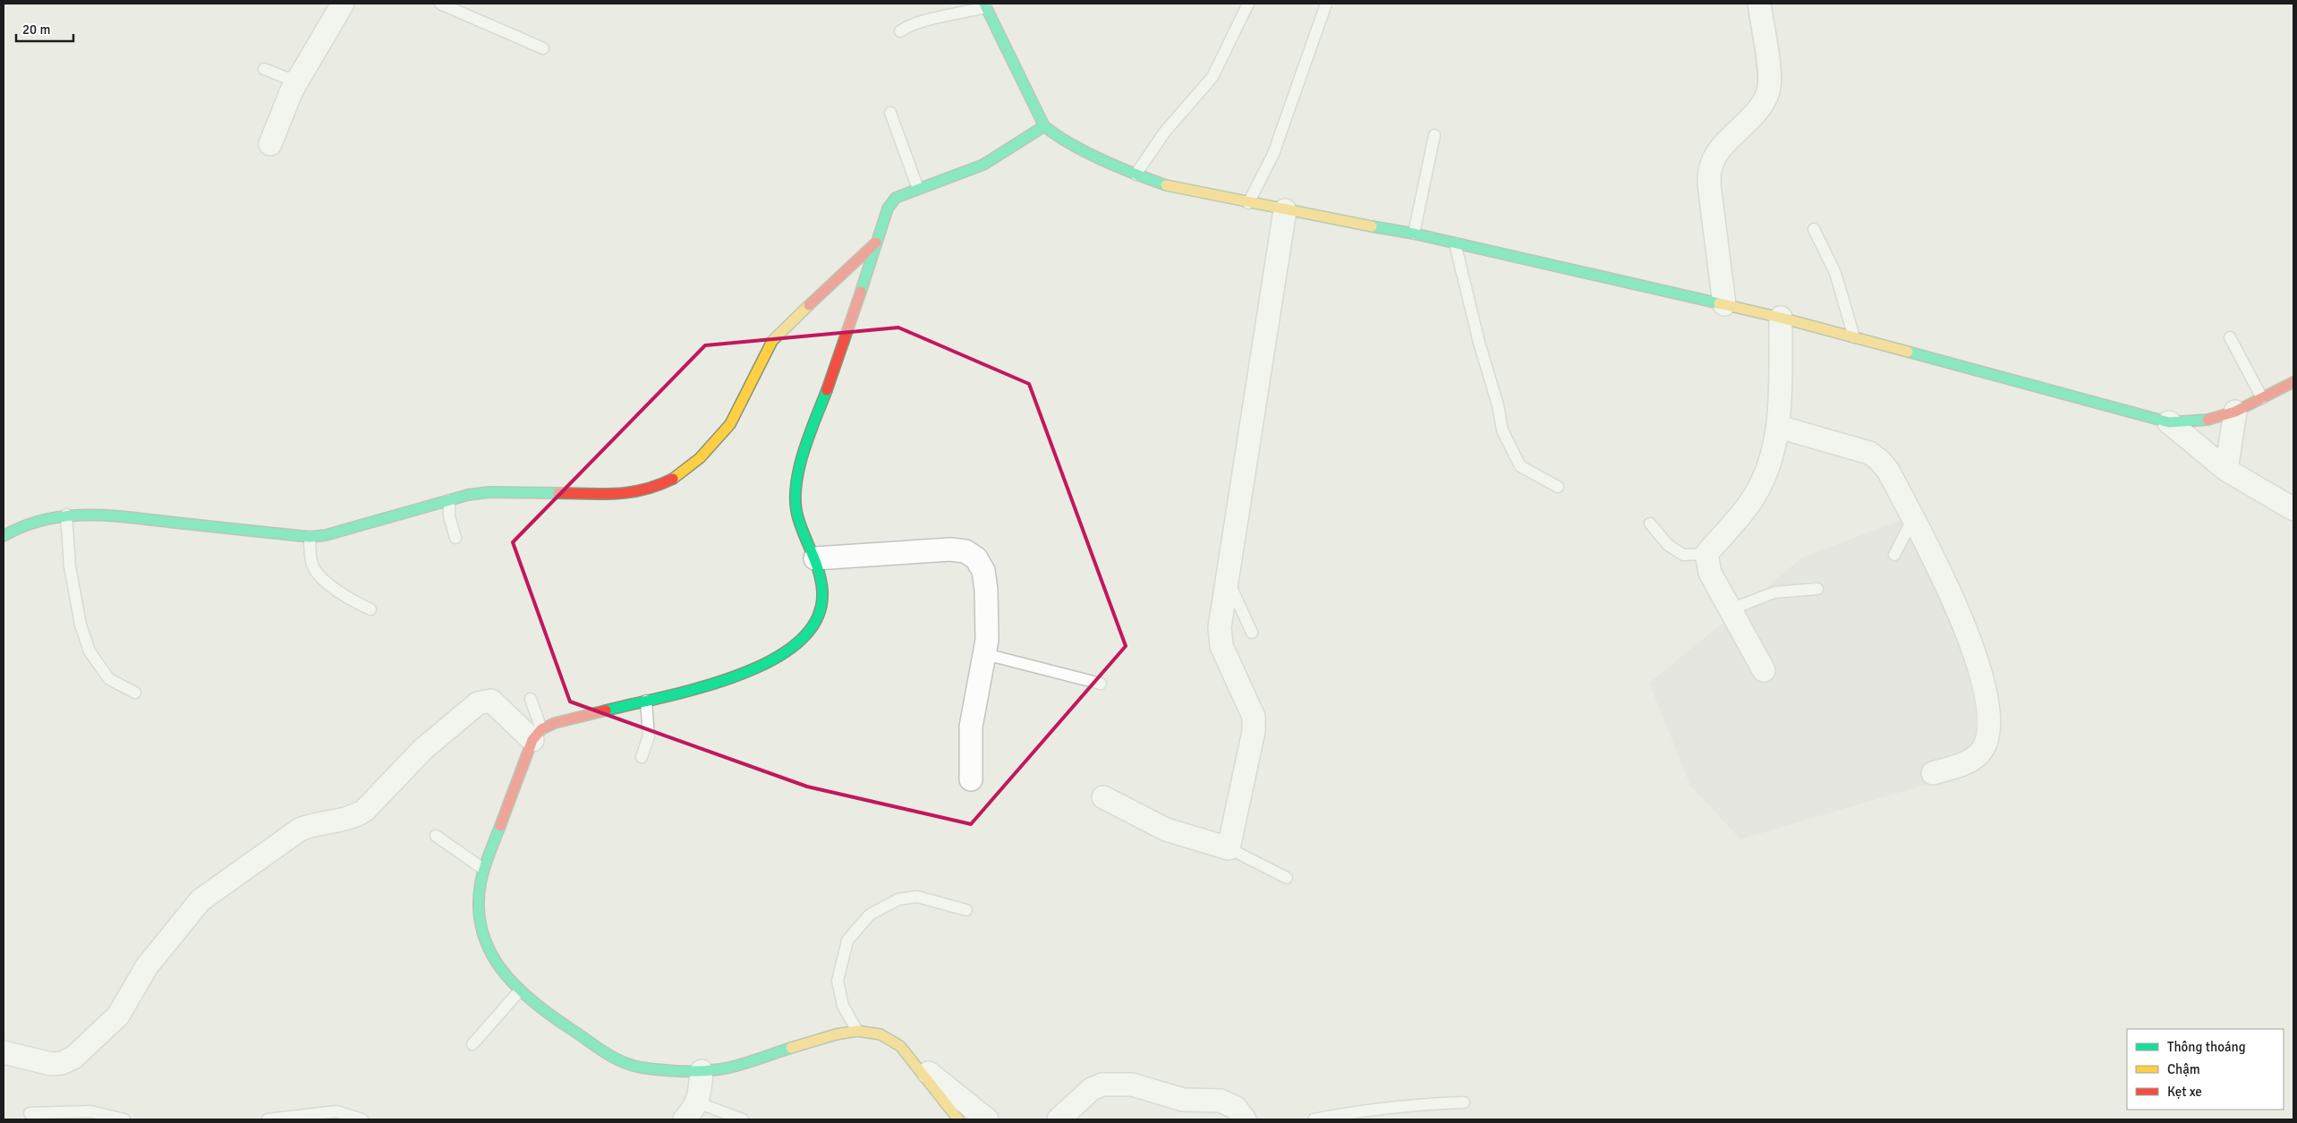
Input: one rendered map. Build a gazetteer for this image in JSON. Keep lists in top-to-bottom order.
{
  "legend": ["Thông thoáng", "Chậm", "Kẹt xe"],
  "scale_bar": "20 m"
}
